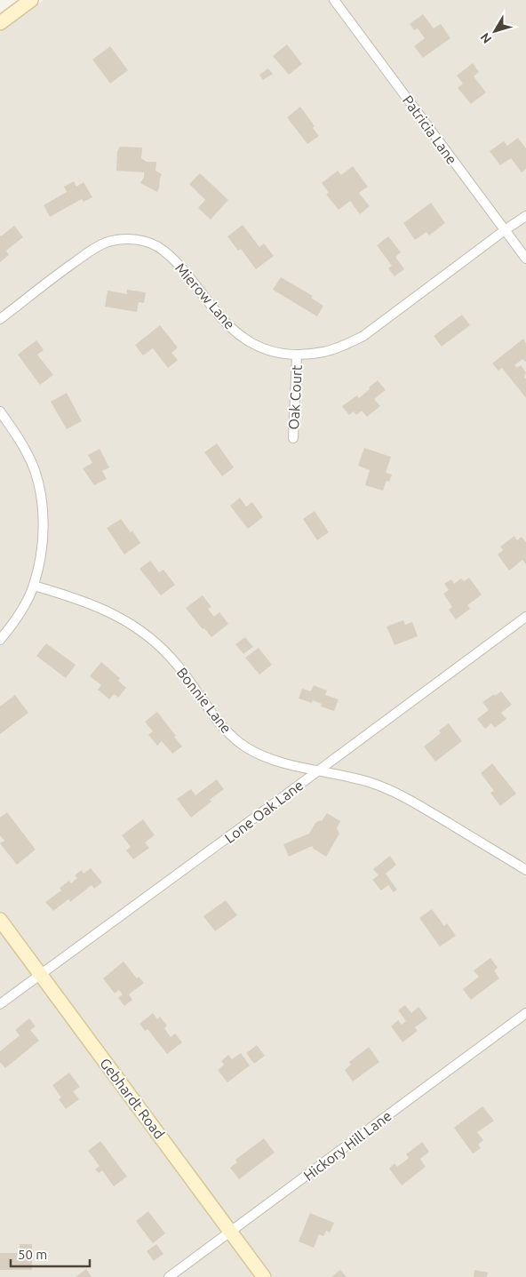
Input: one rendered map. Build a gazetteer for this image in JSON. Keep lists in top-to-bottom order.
{
  "streets": {
    "street": [
      "Patricia Lane",
      "Mierow Lane",
      "Oak Court",
      "Bonnie Lane",
      "Lone Oak Lane",
      "Gebhardt Road",
      "Hickory Hill Lane"
    ]
  },
  "crossings": [
    ["Patricia Lane", "Mierow Lane"],
    ["Mierow Lane", "Oak Court"],
    ["Bonnie Lane", "Lone Oak Lane"],
    ["Lone Oak Lane", "Gebhardt Road"],
    ["Gebhardt Road", "Hickory Hill Lane"]
  ],
  "scale_bar": "50 m",
  "north": "bottom left"
}
